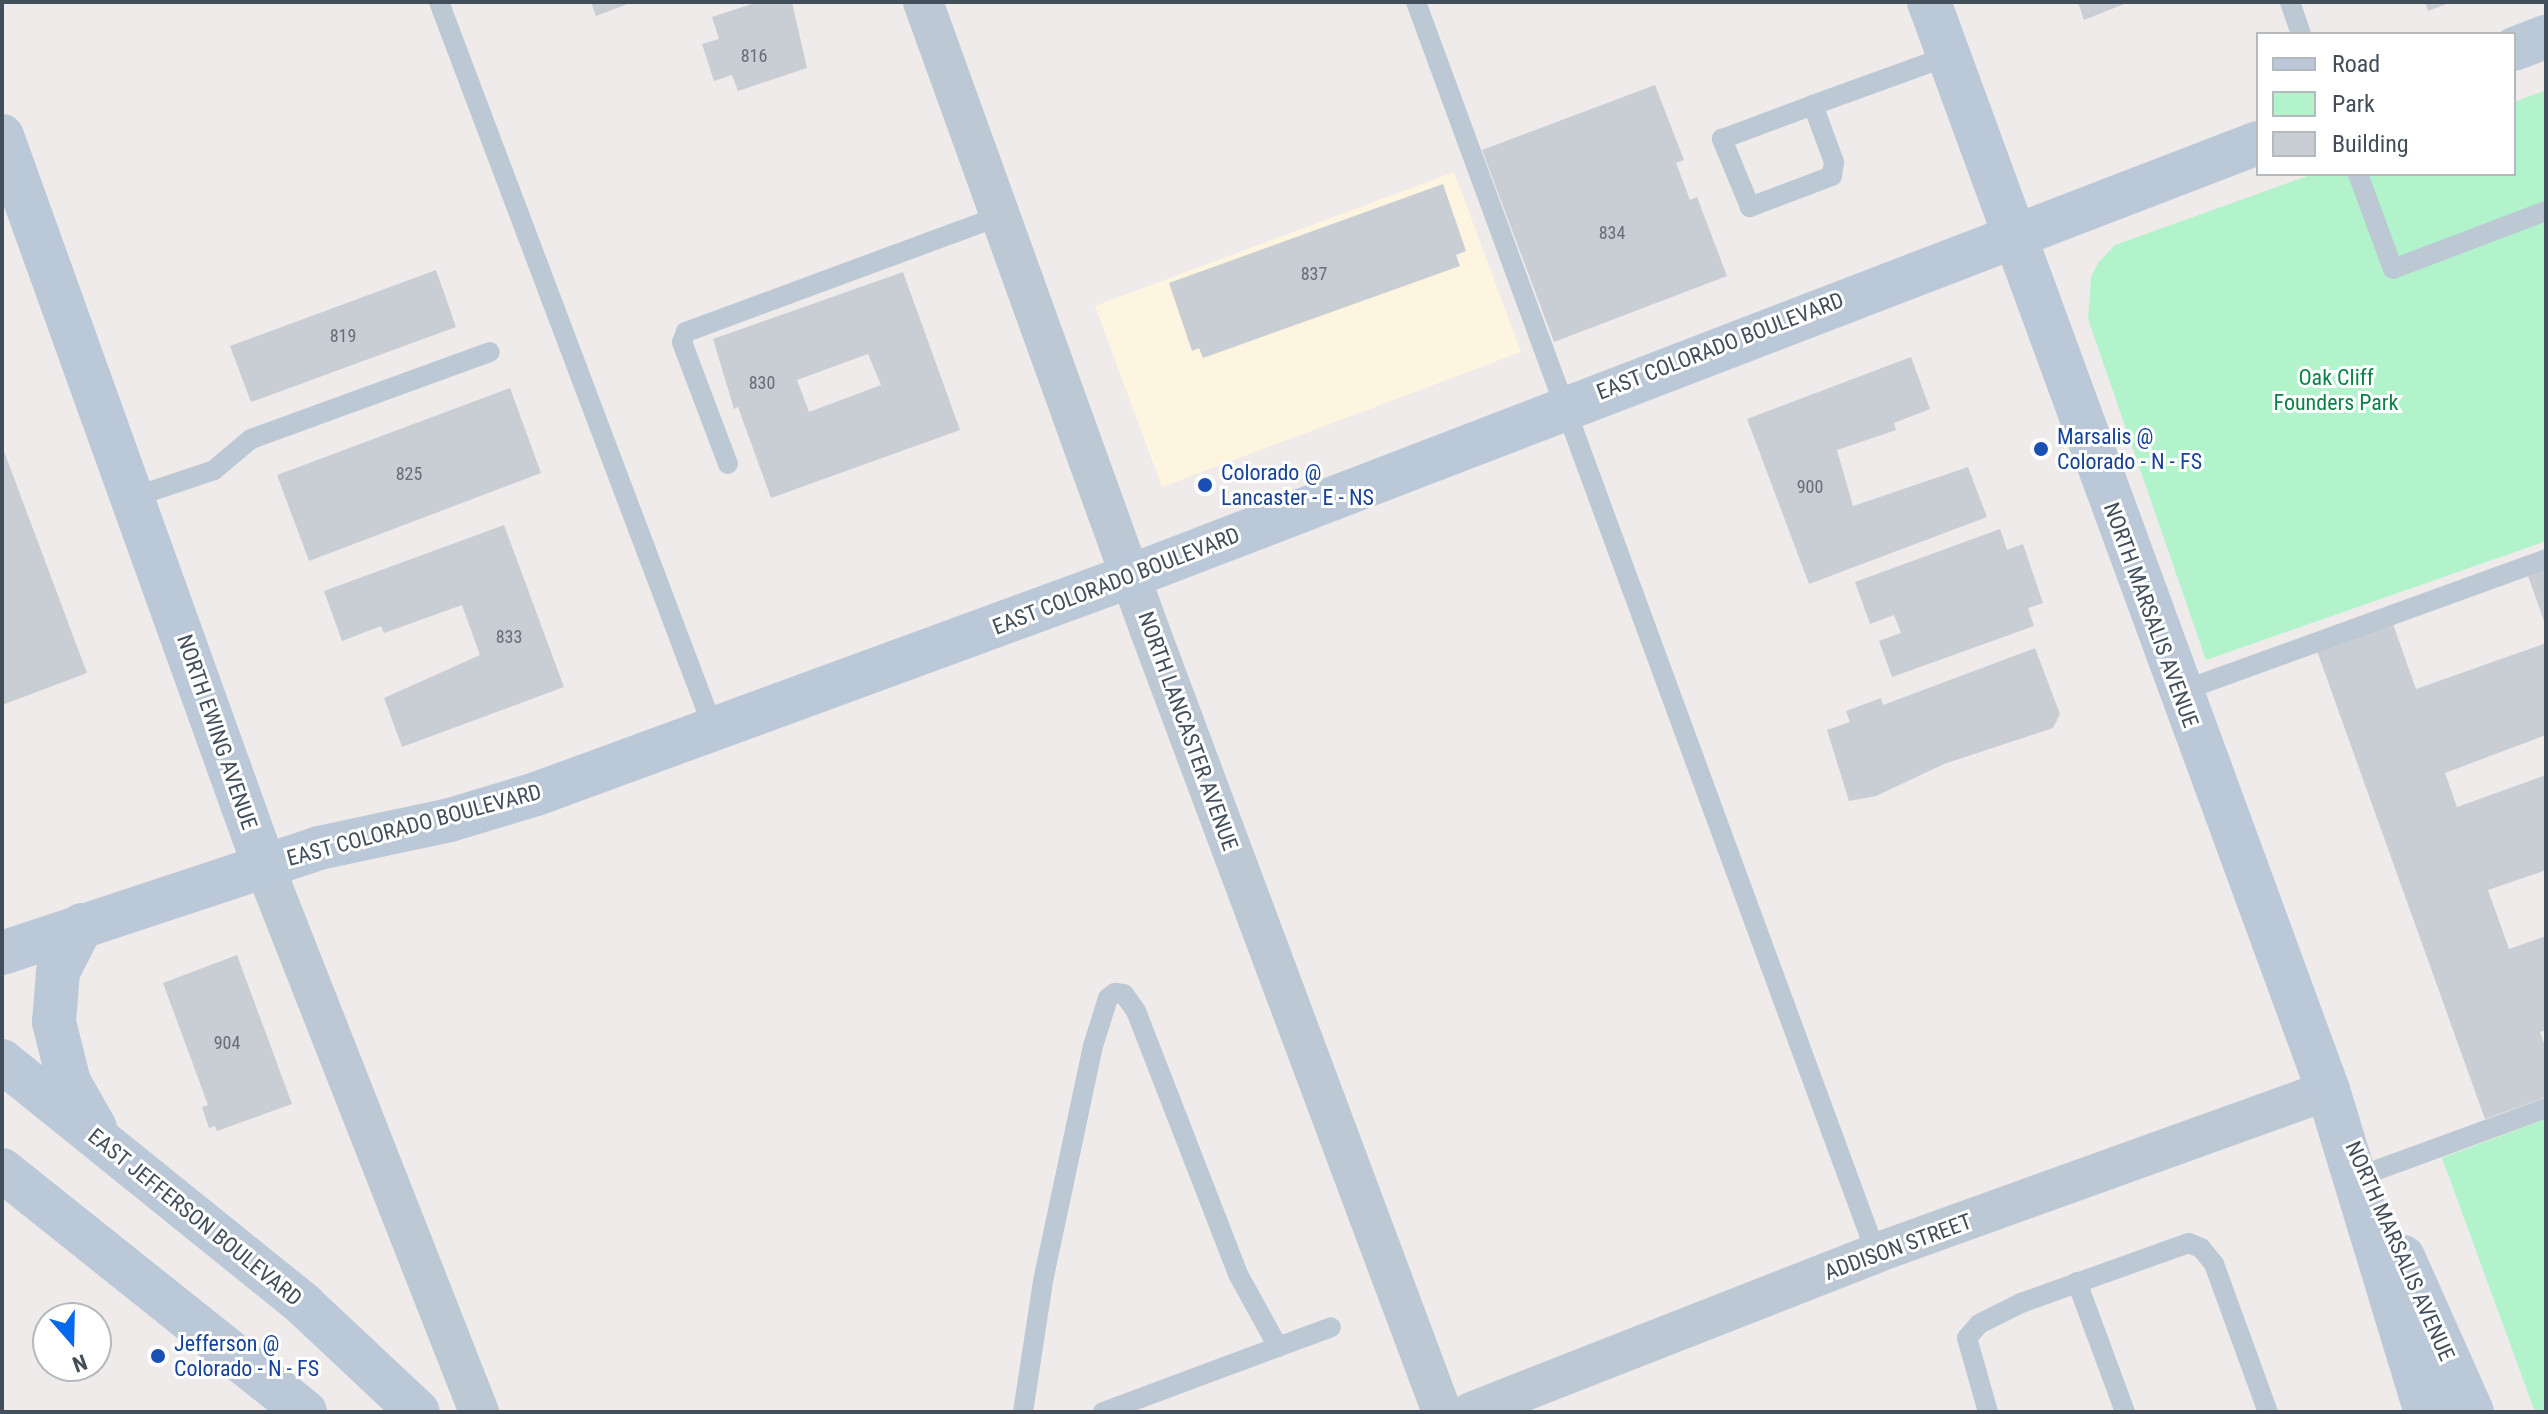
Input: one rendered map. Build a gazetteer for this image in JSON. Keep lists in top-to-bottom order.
{
  "streets": {
    "street": [
      "EAST COLORADO BOULEVARD",
      "NORTH MARSALIS AVENUE",
      "NORTH LANCASTER AVENUE",
      "NORTH EWING AVENUE",
      "EAST JEFFERSON BOULEVARD",
      "ADDISON STREET"
    ]
  },
  "crossings": [
    ["EAST COLORADO BOULEVARD", "NORTH MARSALIS AVENUE"],
    ["EAST COLORADO BOULEVARD", "NORTH LANCASTER AVENUE"],
    ["EAST COLORADO BOULEVARD", "NORTH EWING AVENUE"],
    ["NORTH MARSALIS AVENUE", "ADDISON STREET"]
  ],
  "parks": ["Oak Cliff Founders Park"],
  "places": ["Marsalis @ Colorado - N - FS", "Colorado @ Lancaster - E - NS", "Jefferson @ Colorado - N - FS"],
  "house_numbers": [
    "816",
    "834",
    "837",
    "819",
    "830",
    "825",
    "900",
    "833",
    "904"
  ],
  "legend": ["Road", "Park", "Building"],
  "north": "bottom"
}
